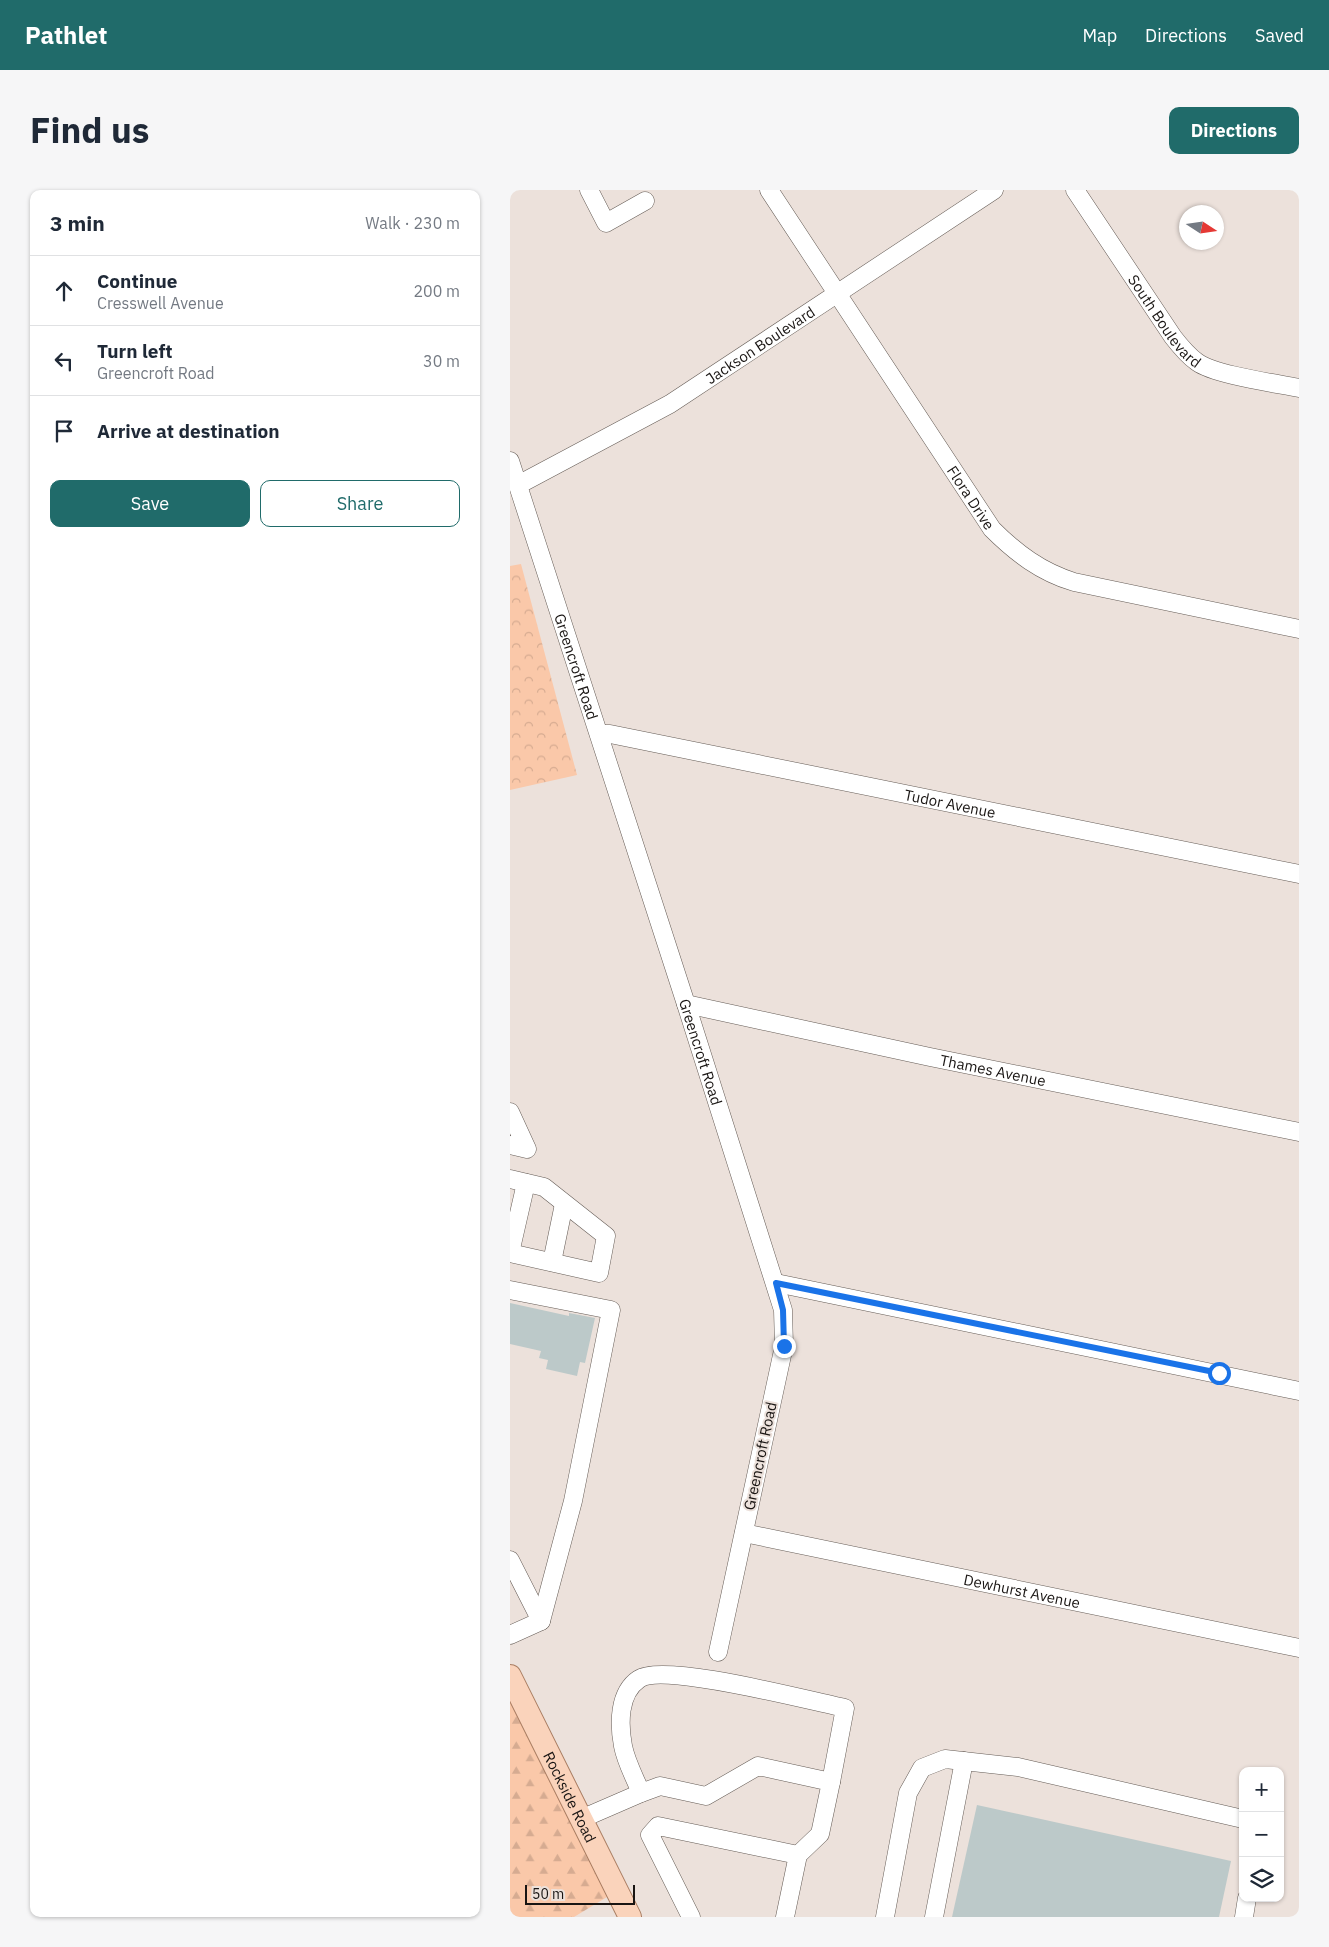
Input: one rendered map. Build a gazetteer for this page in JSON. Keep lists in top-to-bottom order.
{
  "streets": {
    "main road": ["Rockside Road"],
    "street": [
      "South Boulevard",
      "Jackson Boulevard",
      "Flora Drive",
      "Greencroft Road",
      "Tudor Avenue",
      "Thames Avenue",
      "Dewhurst Avenue"
    ]
  },
  "crossings": [
    ["Jackson Boulevard", "Flora Drive"],
    ["Jackson Boulevard", "Greencroft Road"],
    ["Greencroft Road", "Tudor Avenue"],
    ["Greencroft Road", "Thames Avenue"],
    ["Greencroft Road", "Dewhurst Avenue"]
  ],
  "scale_bar": "50 m",
  "north": "right",
  "page": {
    "header": "Pathlet",
    "nav": ["Map", "Directions", "Saved"],
    "title": "Find us",
    "buttons": [
      "Directions",
      ["Save", "Share"]
    ],
    "heading": ["3 min", "Walk · 230 m"],
    "list": [
      ["Continue", "Cresswell Avenue", "200 m"],
      ["Turn left", "Greencroft Road", "30 m"],
      "Arrive at destination"
    ],
    "map_buttons": ["+", "−"],
    "scale": "50 m"
  }
}
